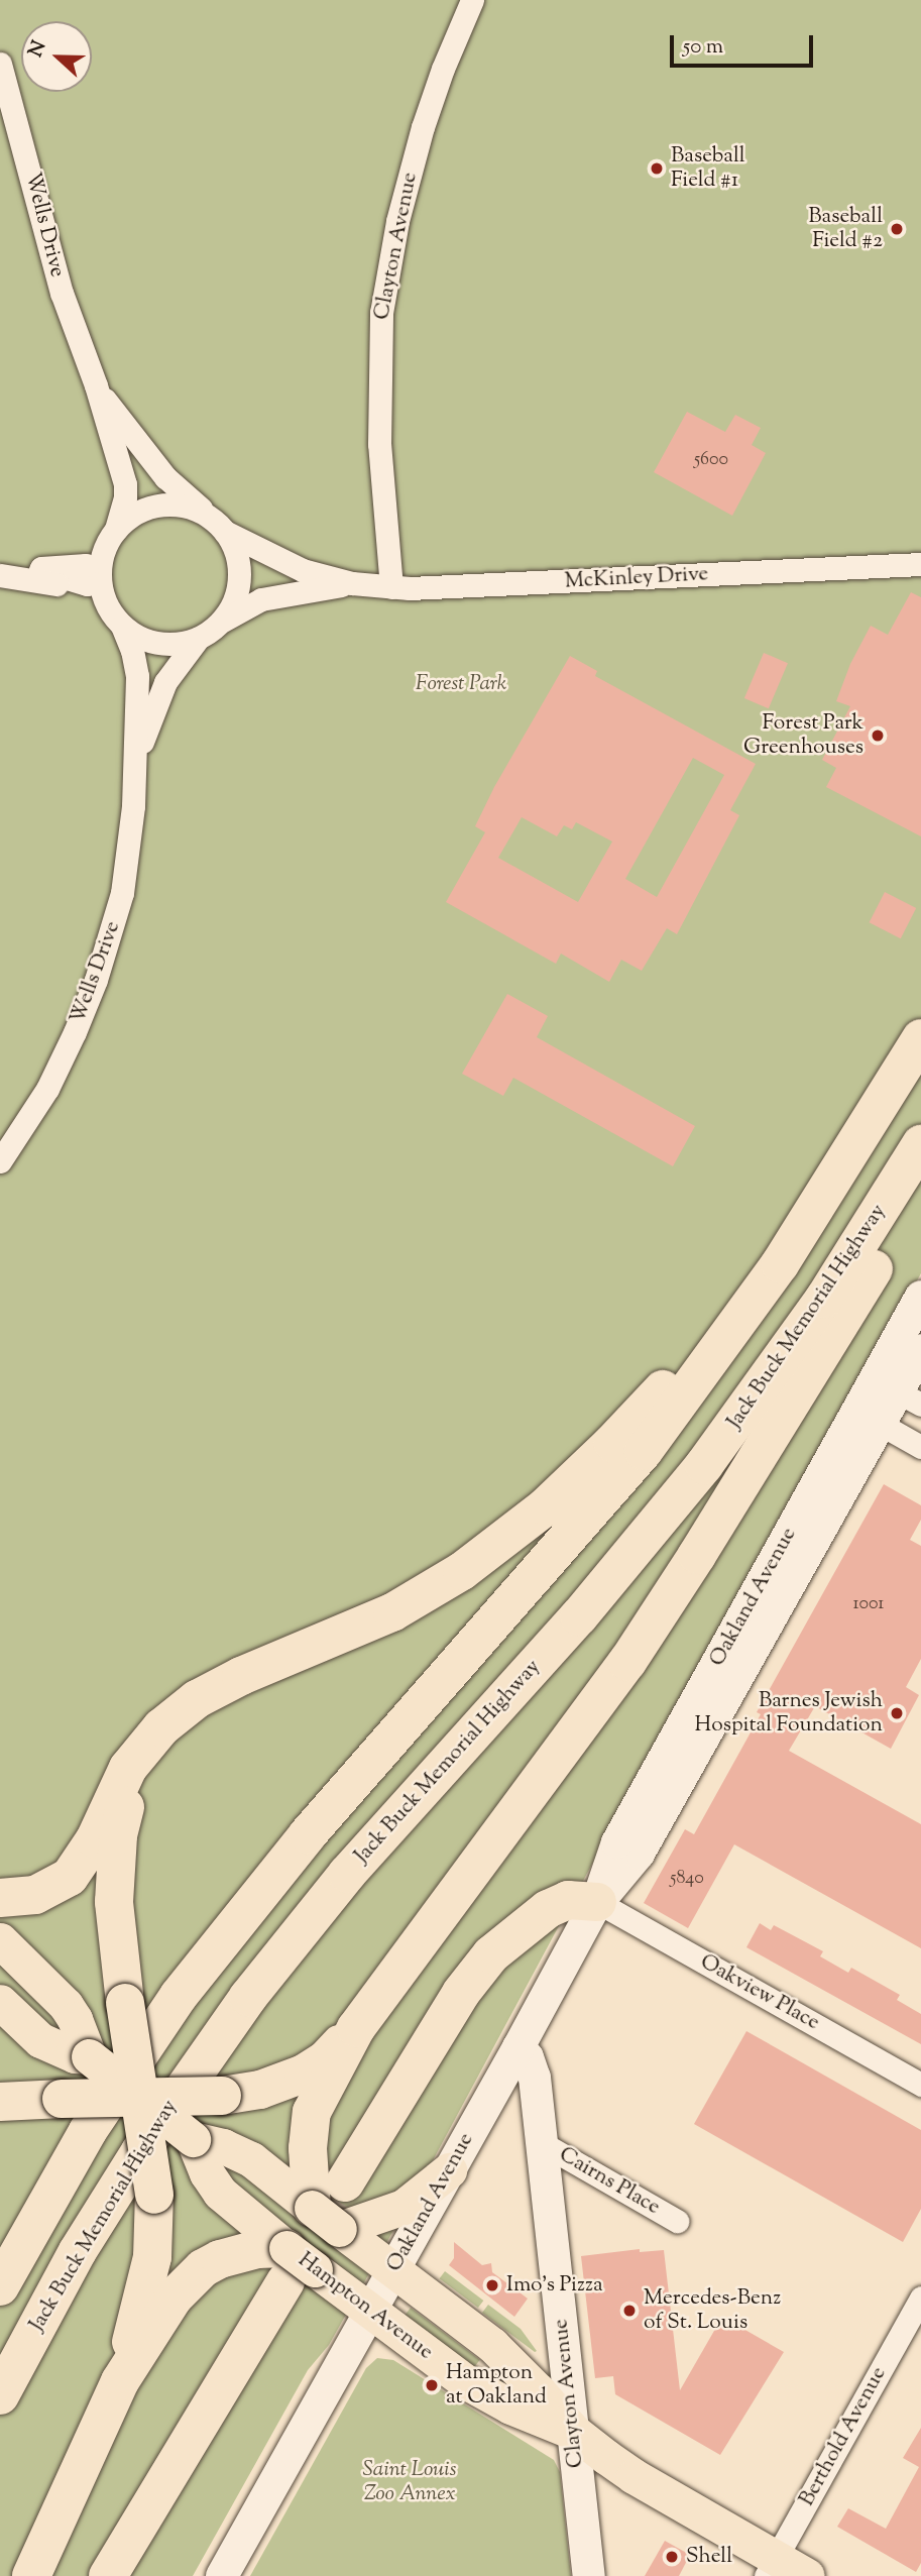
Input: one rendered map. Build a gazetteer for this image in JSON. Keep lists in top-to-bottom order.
{
  "streets": {
    "highway": ["Jack Buck Memorial Highway"],
    "main road": ["Hampton Avenue"],
    "street": [
      "Wells Drive",
      "Clayton Avenue",
      "McKinley Drive",
      "Oakland Avenue",
      "Oakview Place",
      "Cairns Place",
      "Berthold Avenue"
    ]
  },
  "crossings": [
    ["Wells Drive", "McKinley Drive"],
    ["Clayton Avenue", "McKinley Drive"],
    ["Clayton Avenue", "Oakland Avenue"],
    ["Clayton Avenue", "Cairns Place"],
    ["Clayton Avenue", "Hampton Avenue"],
    ["Oakland Avenue", "Oakview Place"],
    ["Oakland Avenue", "Hampton Avenue"],
    ["Hampton Avenue", "Berthold Avenue"]
  ],
  "parks": ["Forest Park", "Saint Louis Zoo Annex"],
  "places": [
    "Baseball Field #1",
    "Baseball Field #2",
    "Forest Park Greenhouses",
    "Barnes Jewish Hospital Foundation",
    "Imo's Pizza",
    "Mercedes-Benz of St. Louis",
    "Hampton at Oakland",
    "Shell"
  ],
  "house_numbers": ["5600", "1001", "5840"],
  "scale_bar": "50 m",
  "north": "left"
}
